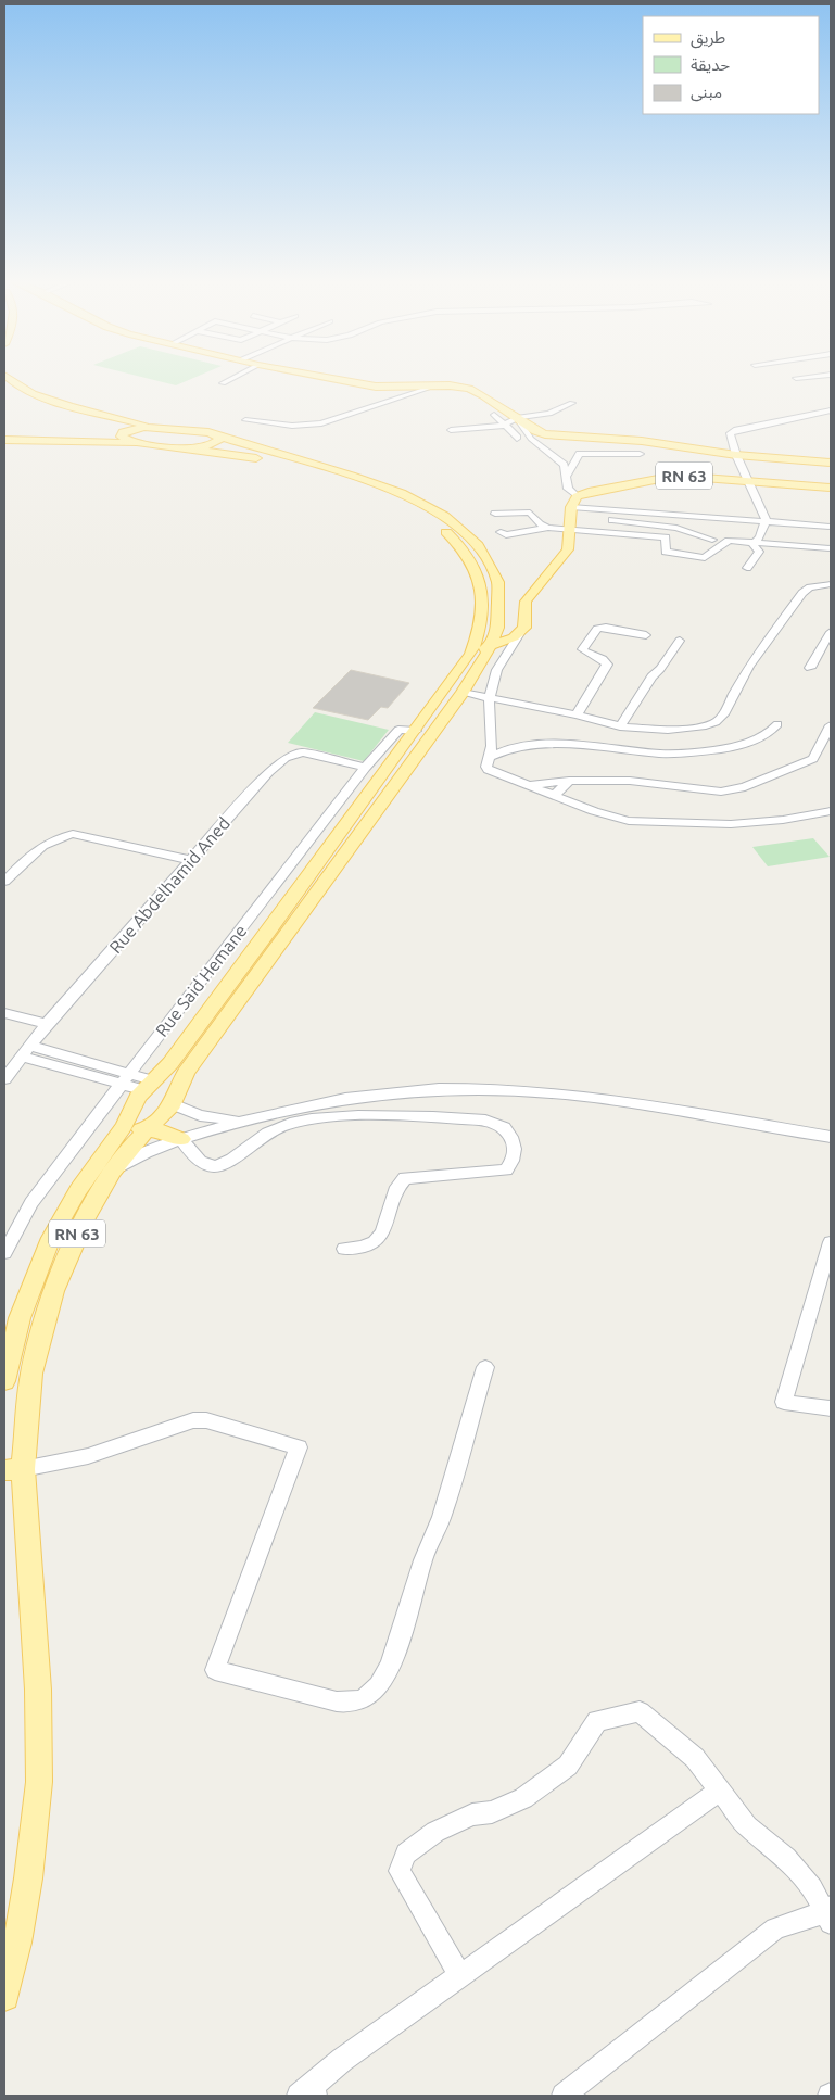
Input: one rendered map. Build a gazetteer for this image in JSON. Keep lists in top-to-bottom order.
{
  "streets": {
    "main road": ["RN 63"],
    "street": ["Rue Abdelhamid Aned", "Rue Said Hemane"]
  },
  "crossings": [
    ["Rue Abdelhamid Aned", "Rue Said Hemane"]
  ],
  "legend": ["طريق", "حديقة", "مبنى"]
}
